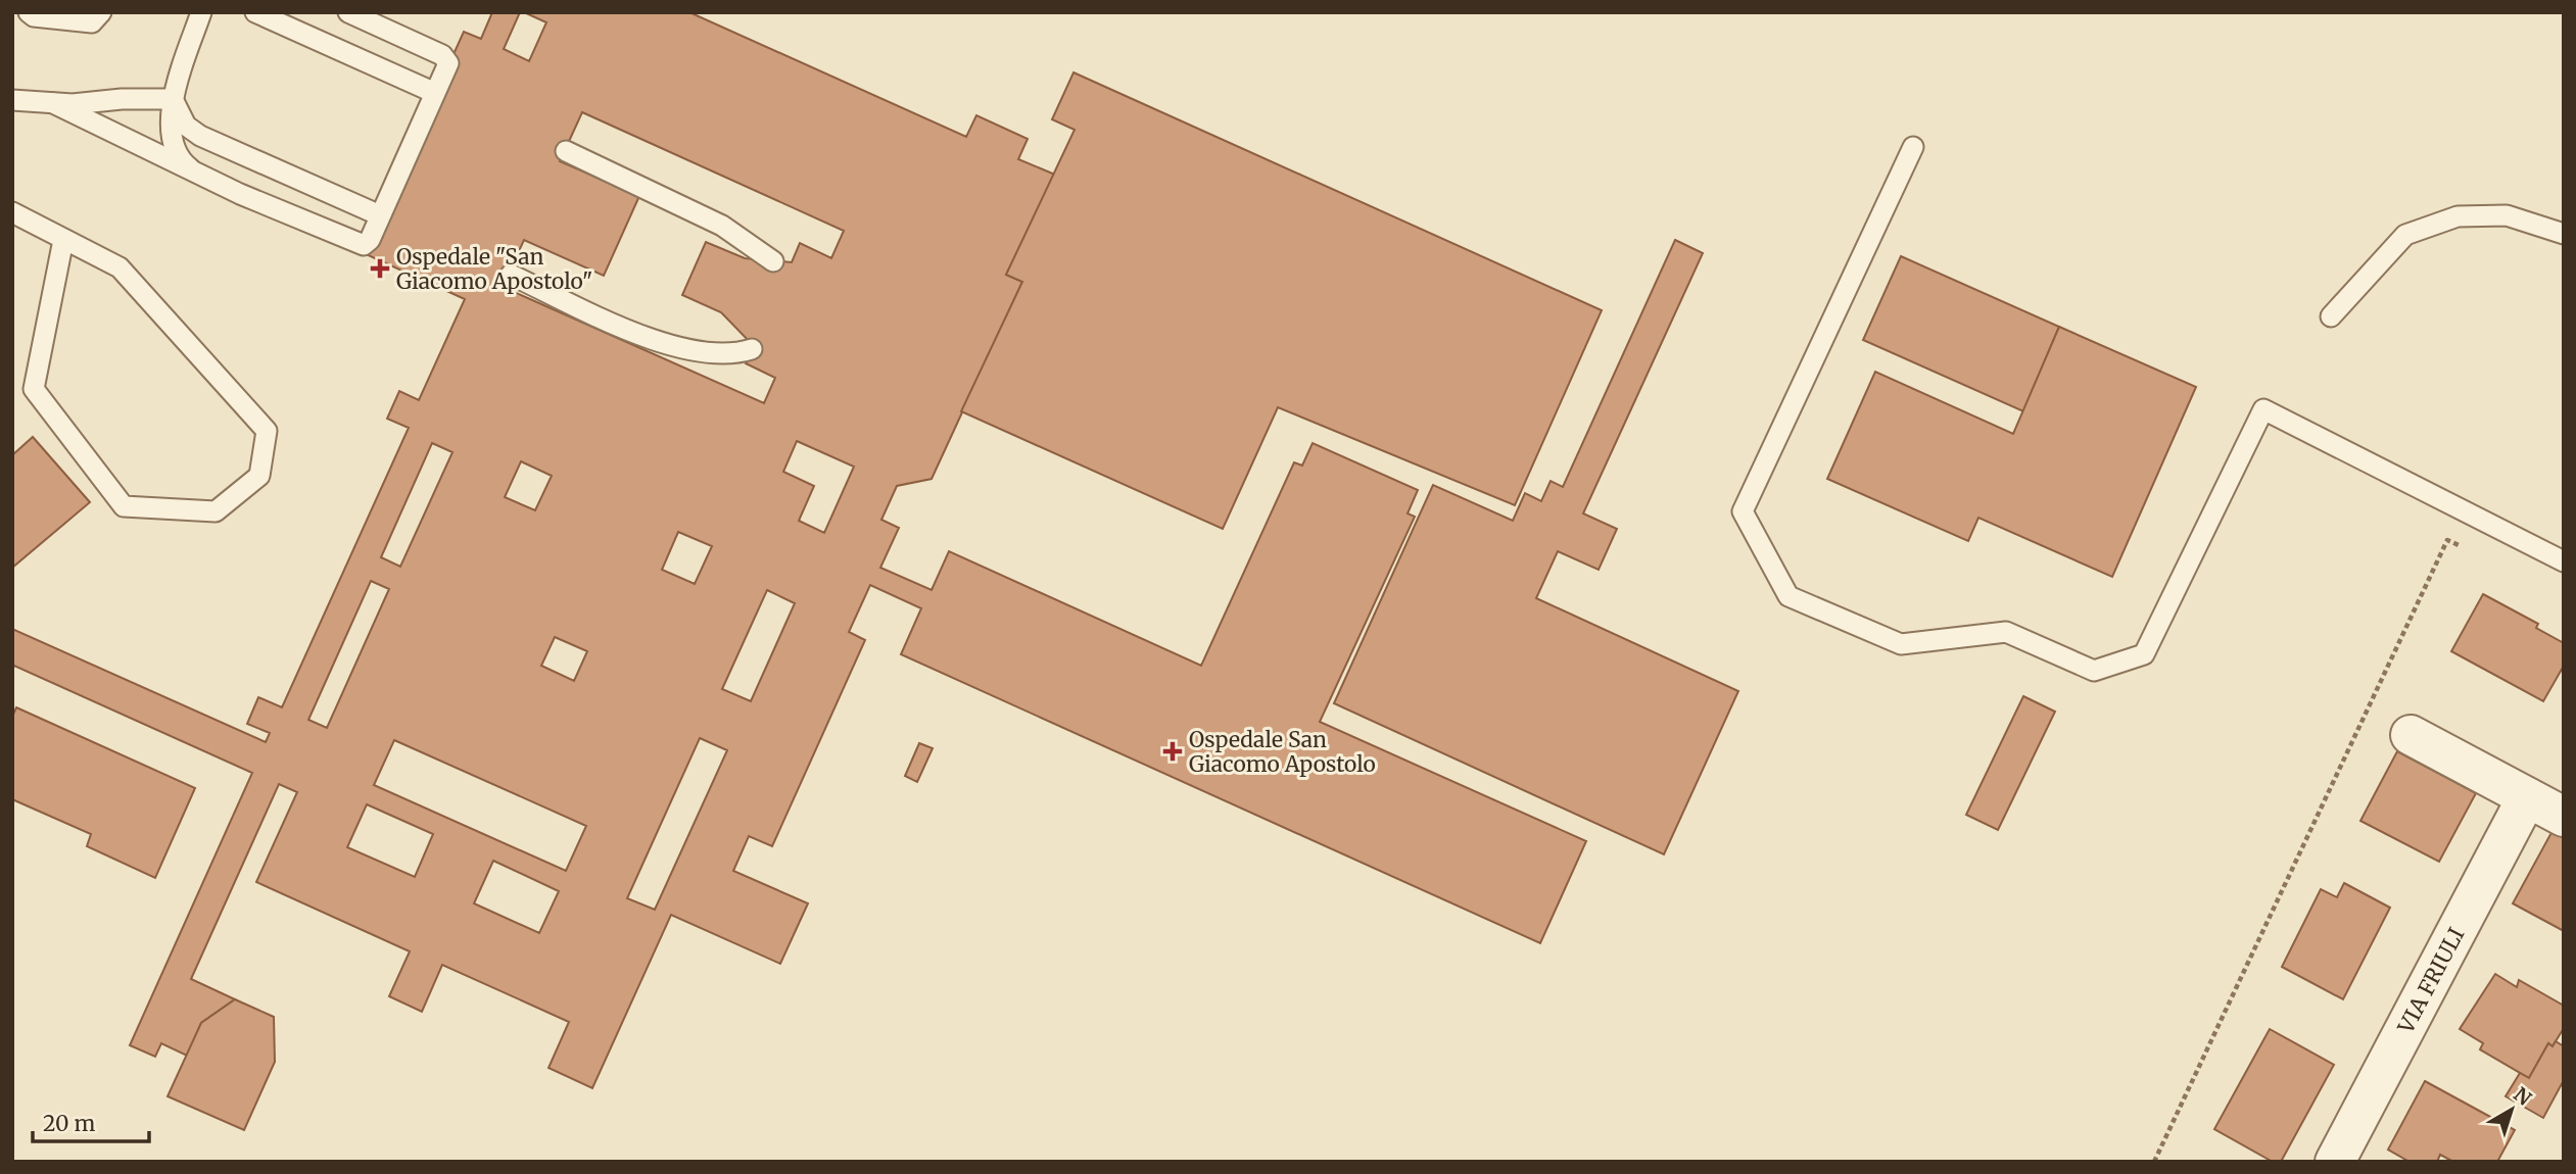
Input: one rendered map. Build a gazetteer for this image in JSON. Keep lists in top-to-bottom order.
{
  "streets": {
    "street": ["VIA FRIULI"]
  },
  "places": {
    "health": ["Ospedale \"San Giacomo Apostolo\"", "Ospedale San Giacomo Apostolo"]
  },
  "scale_bar": "20 m",
  "north": "top right"
}
